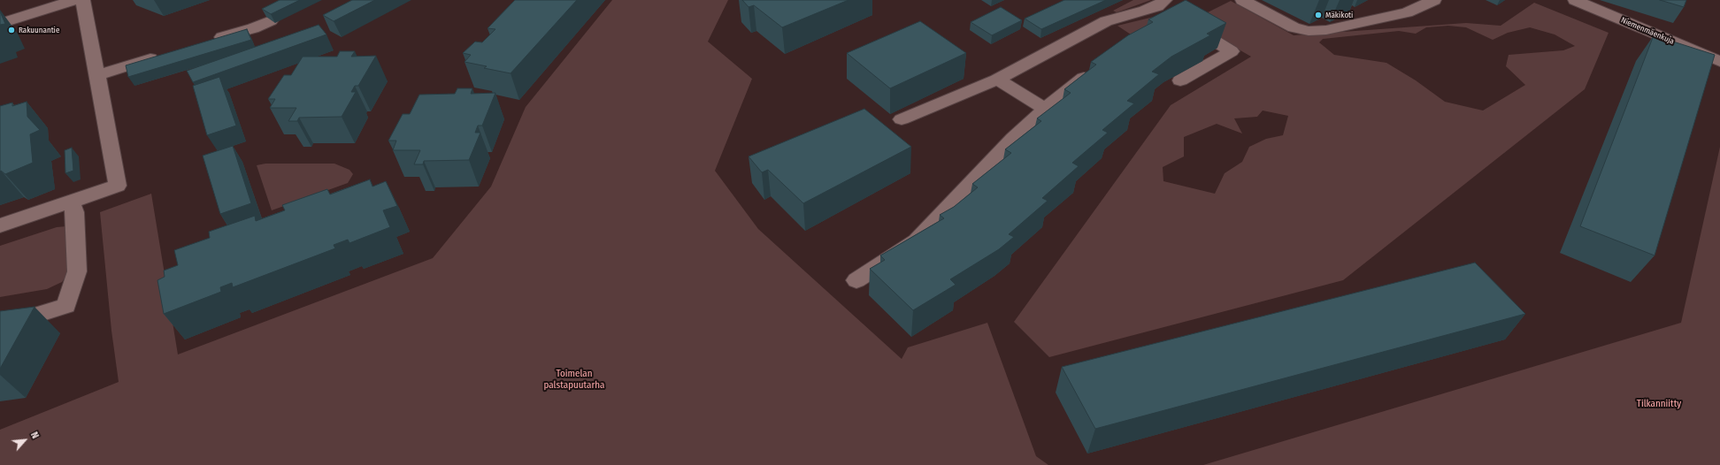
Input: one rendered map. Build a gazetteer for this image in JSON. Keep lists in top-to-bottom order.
{
  "streets": {
    "street": ["Niemenmäenkuja"]
  },
  "parks": ["Toimelan palstapuutarha", "Tilkanniitty"],
  "places": ["Mäkikoti", "Rakuunantie"],
  "north": "top right"
}
